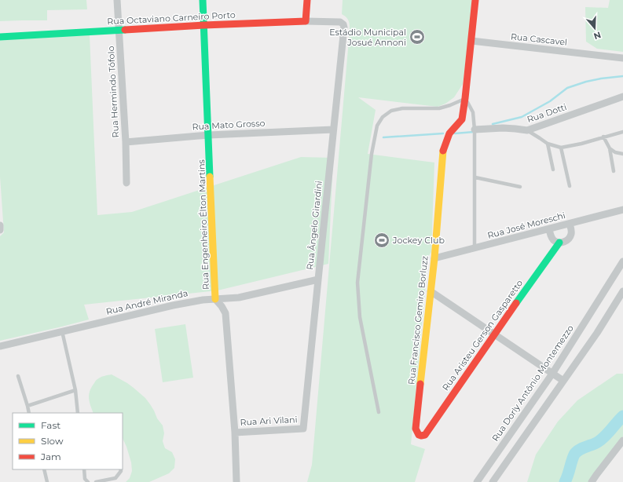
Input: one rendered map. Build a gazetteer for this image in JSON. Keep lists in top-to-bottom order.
{
  "streets": {
    "street": [
      "Rua Octaviano Carneiro Porto",
      "Rua Cascavel",
      "Rua Hermindo Tófolo",
      "Rua Dotti",
      "Rua Mato Grosso",
      "Rua Engenheiro Élton Martins",
      "Rua Ângelo Girardini",
      "Rua José Moreschi",
      "Rua André Miranda",
      "Rua Francisco Gemiro Borluzz",
      "Rua Aristeu Gerson Gasparetto",
      "Rua Dorly Antônio Montemezzo",
      "Rua Ari Vilani"
    ]
  },
  "crossings": [
    ["Rua Octaviano Carneiro Porto", "Rua Hermindo Tófolo"],
    ["Rua Octaviano Carneiro Porto", "Rua Engenheiro Élton Martins"],
    ["Rua Octaviano Carneiro Porto", "Rua Ângelo Girardini"],
    ["Rua Cascavel", "Rua Francisco Gemiro Borluzz"],
    ["Rua Hermindo Tófolo", "Rua Mato Grosso"],
    ["Rua Mato Grosso", "Rua Engenheiro Élton Martins"],
    ["Rua Mato Grosso", "Rua Ângelo Girardini"],
    ["Rua Engenheiro Élton Martins", "Rua André Miranda"],
    ["Rua Engenheiro Élton Martins", "Rua Ari Vilani"],
    ["Rua Ângelo Girardini", "Rua André Miranda"],
    ["Rua Ângelo Girardini", "Rua Ari Vilani"],
    ["Rua José Moreschi", "Rua Francisco Gemiro Borluzz"],
    ["Rua Francisco Gemiro Borluzz", "Rua Aristeu Gerson Gasparetto"]
  ],
  "places": {
    "sports": ["Estádio Municipal Josué Annoni", "Jockey Club"]
  },
  "legend": ["Fast", "Slow", "Jam"],
  "north": "bottom"
}
